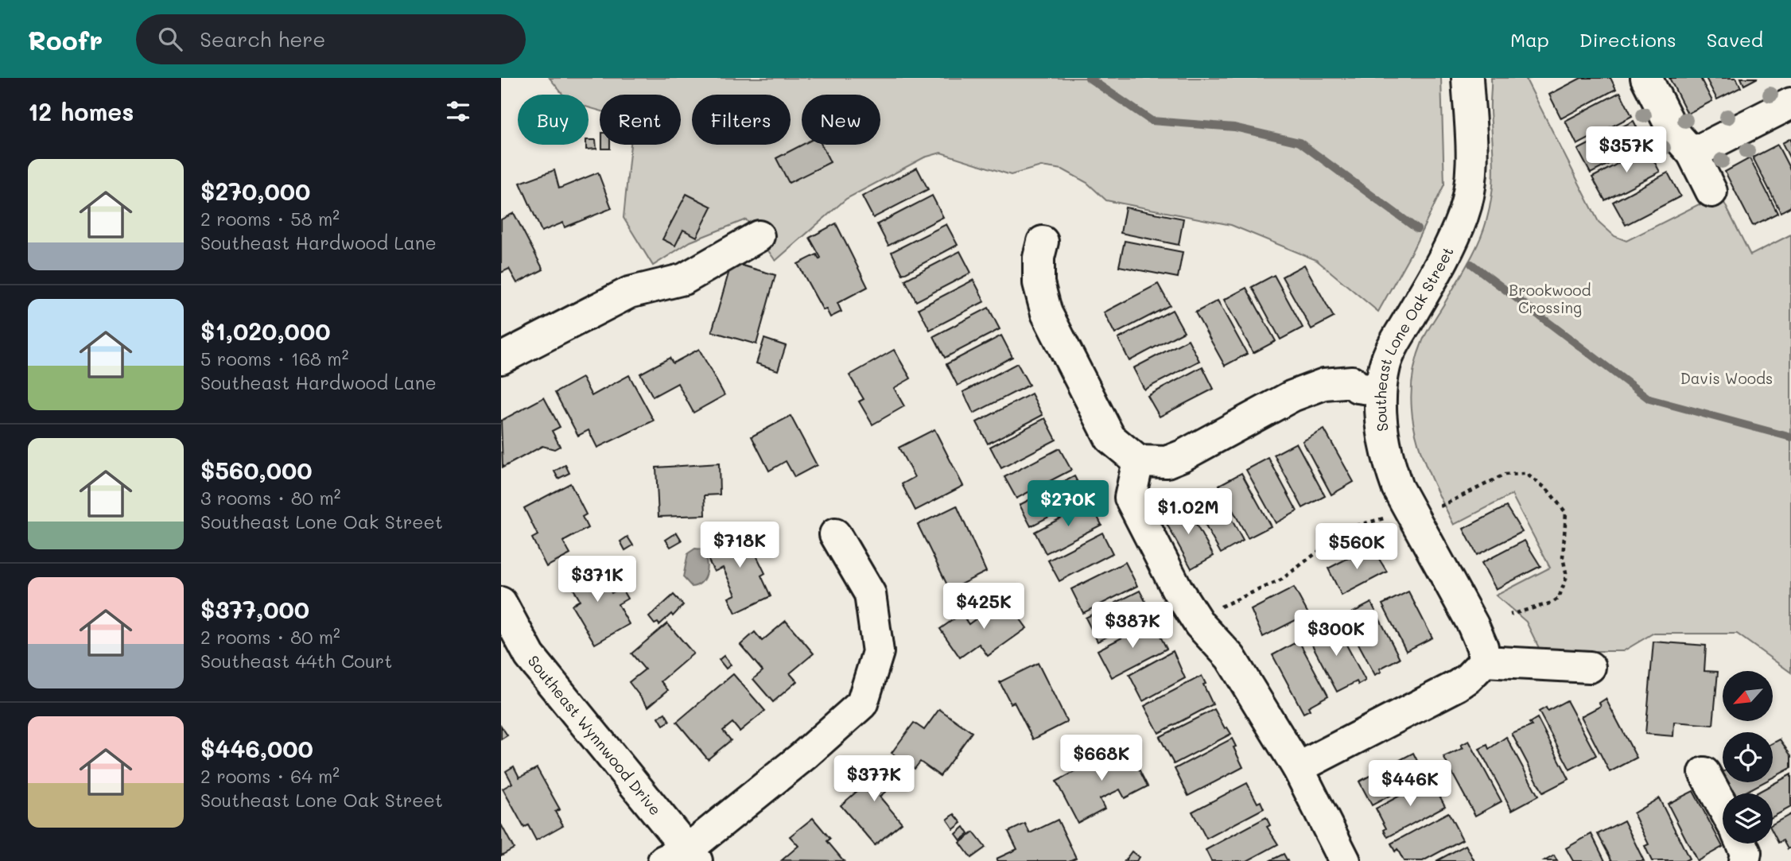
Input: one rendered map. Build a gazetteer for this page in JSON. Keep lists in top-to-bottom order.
{
  "streets": {
    "street": ["Southeast Lone Oak Street", "Southeast Wynnwood Drive"]
  },
  "parks": ["Brookwood Crossing", "Davis Woods"],
  "north": "bottom left",
  "page": {
    "header": "Roofr",
    "search": "Search here",
    "nav": ["Map", "Directions", "Saved"],
    "heading": "12 homes",
    "chip": [
      "Buy",
      "Rent",
      "Filters",
      "New"
    ],
    "price": [
      "$357K",
      "$270K",
      "$1.02M",
      "$718K",
      "$560K",
      "$371K",
      "$425K",
      "$387K",
      "$300K",
      "$668K",
      "$377K",
      "$446K"
    ],
    "list": [
      {
        "name": "$270,000",
        "note": "2 rooms · 58 m² · Southeast Hardwood Lane"
      },
      {
        "name": "$1,020,000",
        "note": "5 rooms · 168 m² · Southeast Hardwood Lane"
      },
      {
        "name": "$560,000",
        "note": "3 rooms · 80 m² · Southeast Lone Oak Street"
      },
      {
        "name": "$377,000",
        "note": "2 rooms · 80 m² · Southeast 44th Court"
      },
      {
        "name": "$446,000",
        "note": "2 rooms · 64 m² · Southeast Lone Oak Street"
      }
    ]
  }
}
